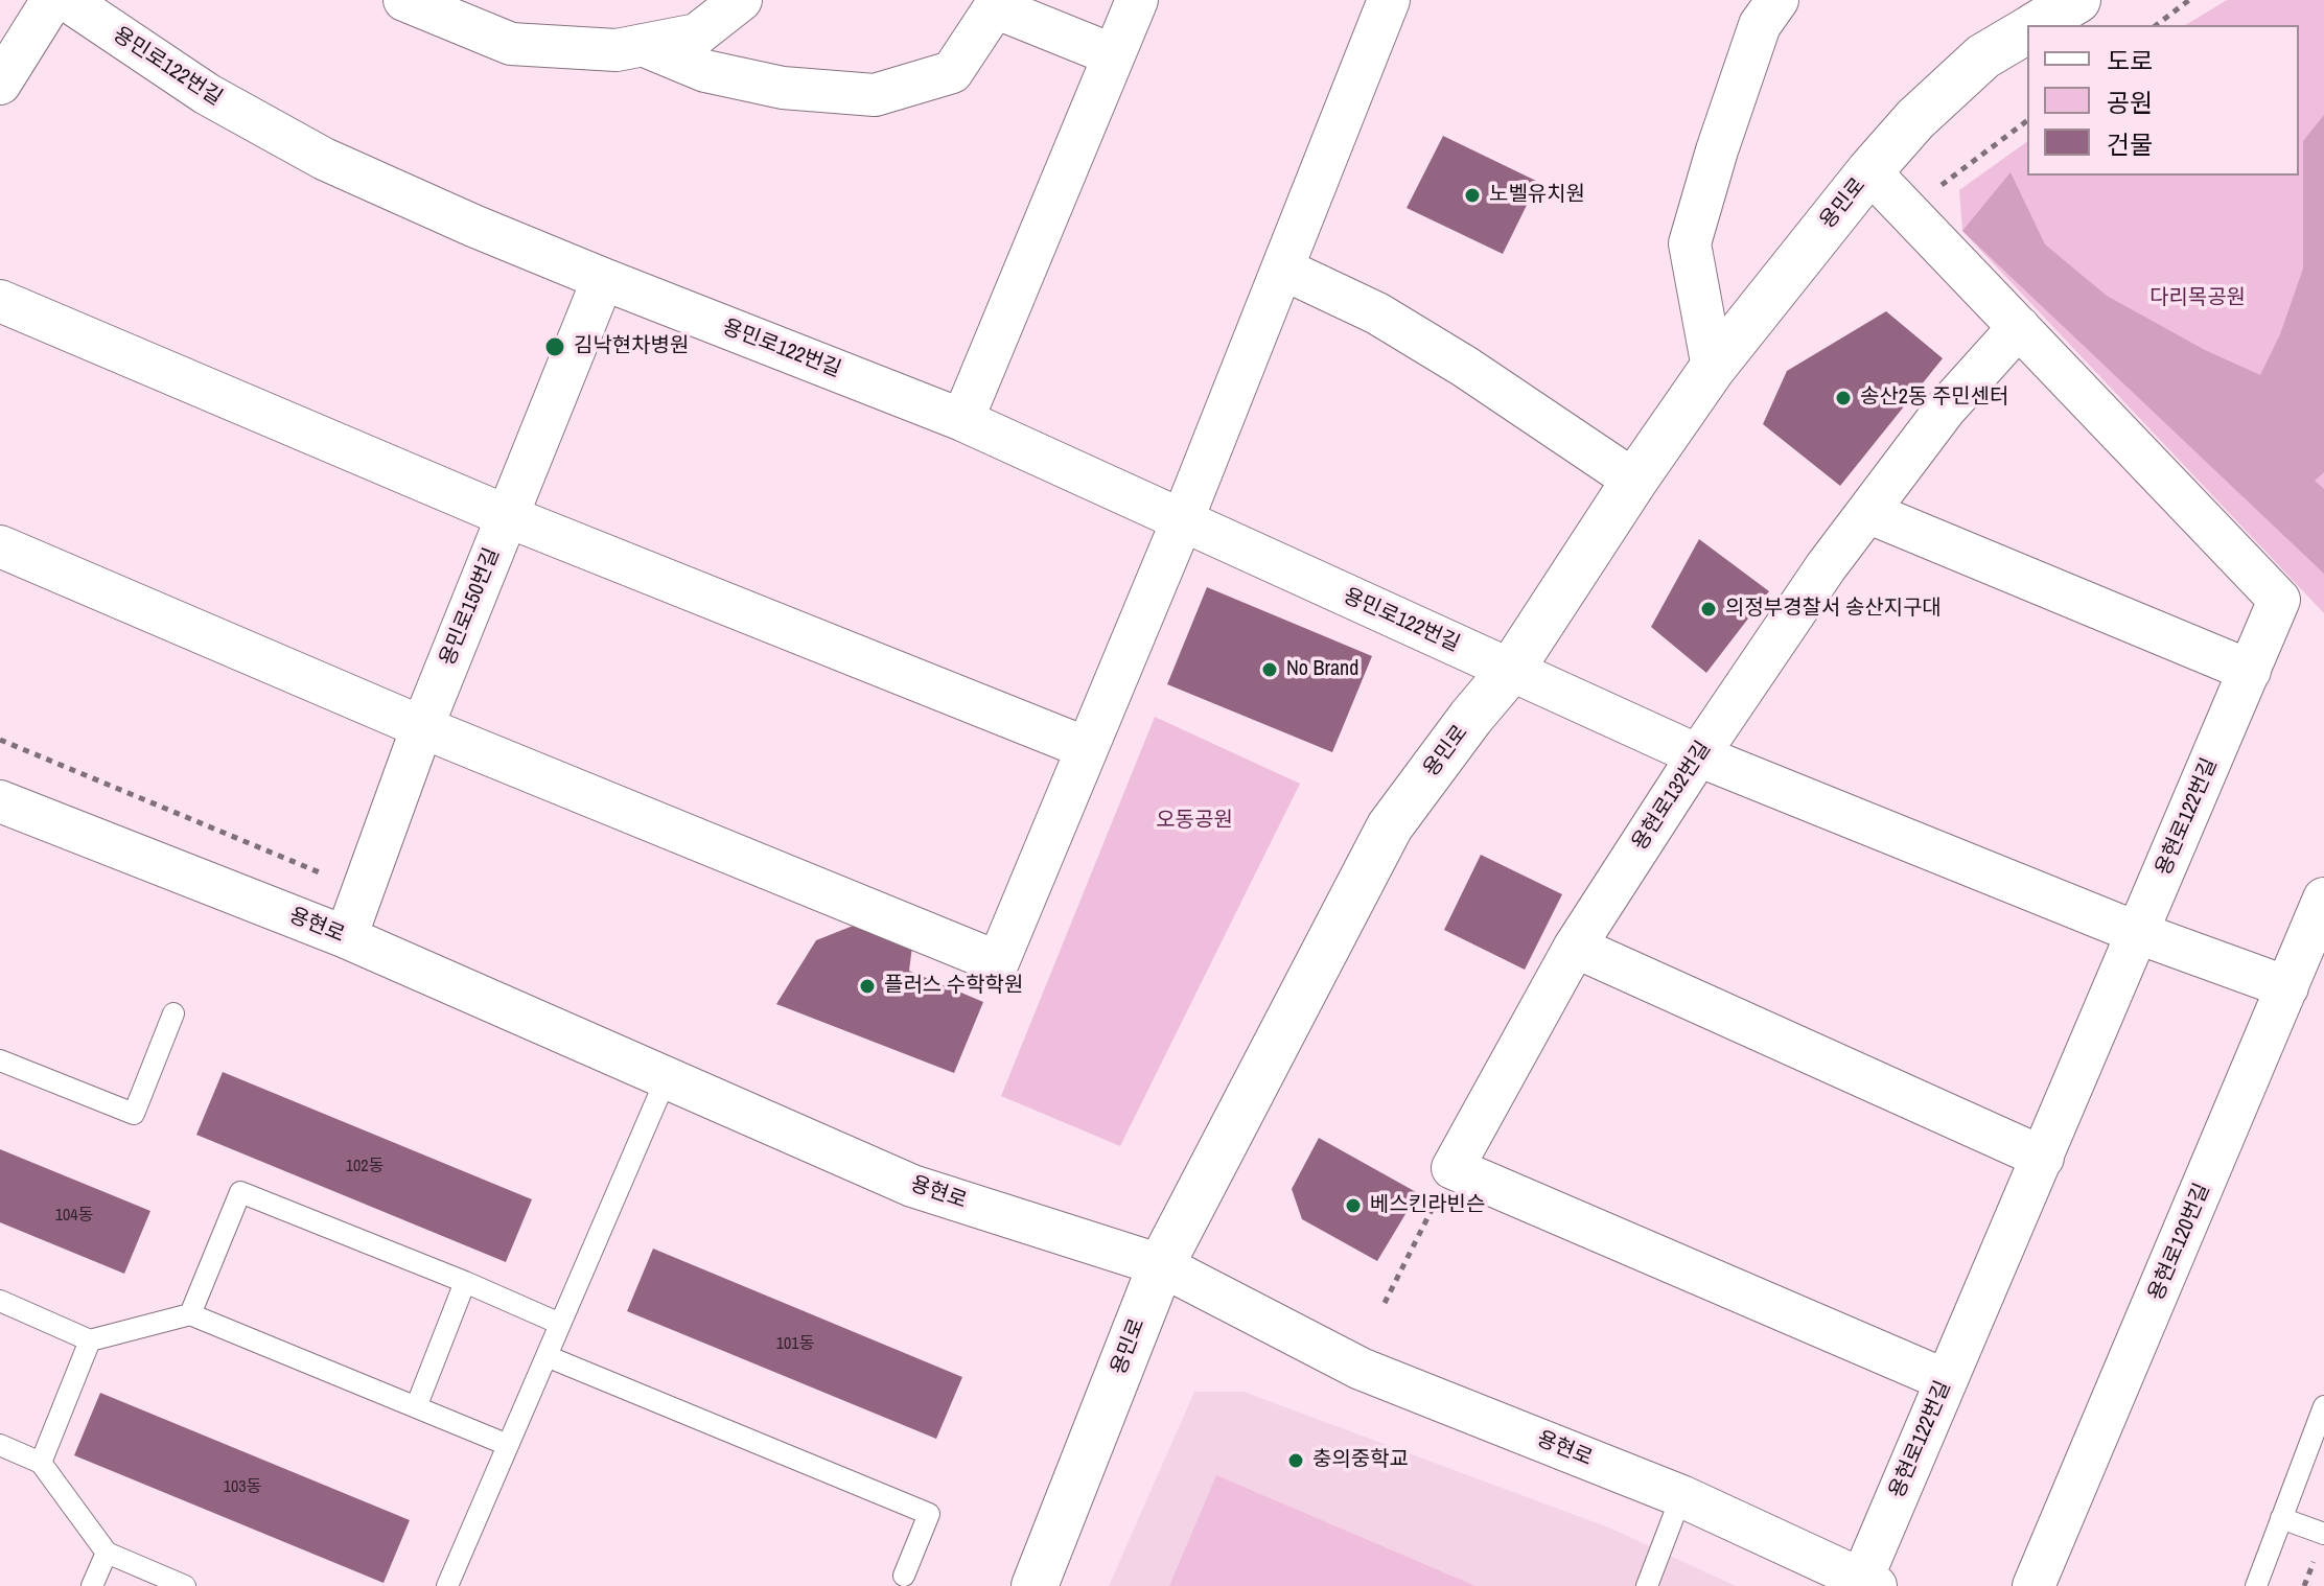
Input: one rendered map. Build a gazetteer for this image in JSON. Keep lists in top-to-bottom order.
{
  "streets": {
    "main road": ["용민로"],
    "street": [
      "용민로122번길",
      "용민로150번길",
      "용현로132번길",
      "용현로122번길",
      "용현로",
      "용현로120번길"
    ]
  },
  "crossings": [
    ["용민로122번길", "용민로"],
    ["용민로122번길", "용민로150번길"],
    ["용민로122번길", "용현로132번길"],
    ["용민로122번길", "용현로122번길"],
    ["용민로122번길", "용현로120번길"],
    ["용민로", "용현로122번길"],
    ["용민로", "용현로"],
    ["용민로150번길", "용현로"],
    ["용현로132번길", "용현로122번길"],
    ["용현로122번길", "용현로"]
  ],
  "parks": ["다리목공원", "오동공원"],
  "places": [
    "노벨유치원",
    "김낙현차병원",
    "송산2동 주민센터",
    "의정부경찰서 송산지구대",
    "No Brand",
    "플러스 수학학원",
    "베스킨라빈슨",
    "충의중학교"
  ],
  "house_numbers": [
    "102동",
    "104동",
    "101동",
    "103동"
  ],
  "legend": ["도로", "공원", "건물"]
}
